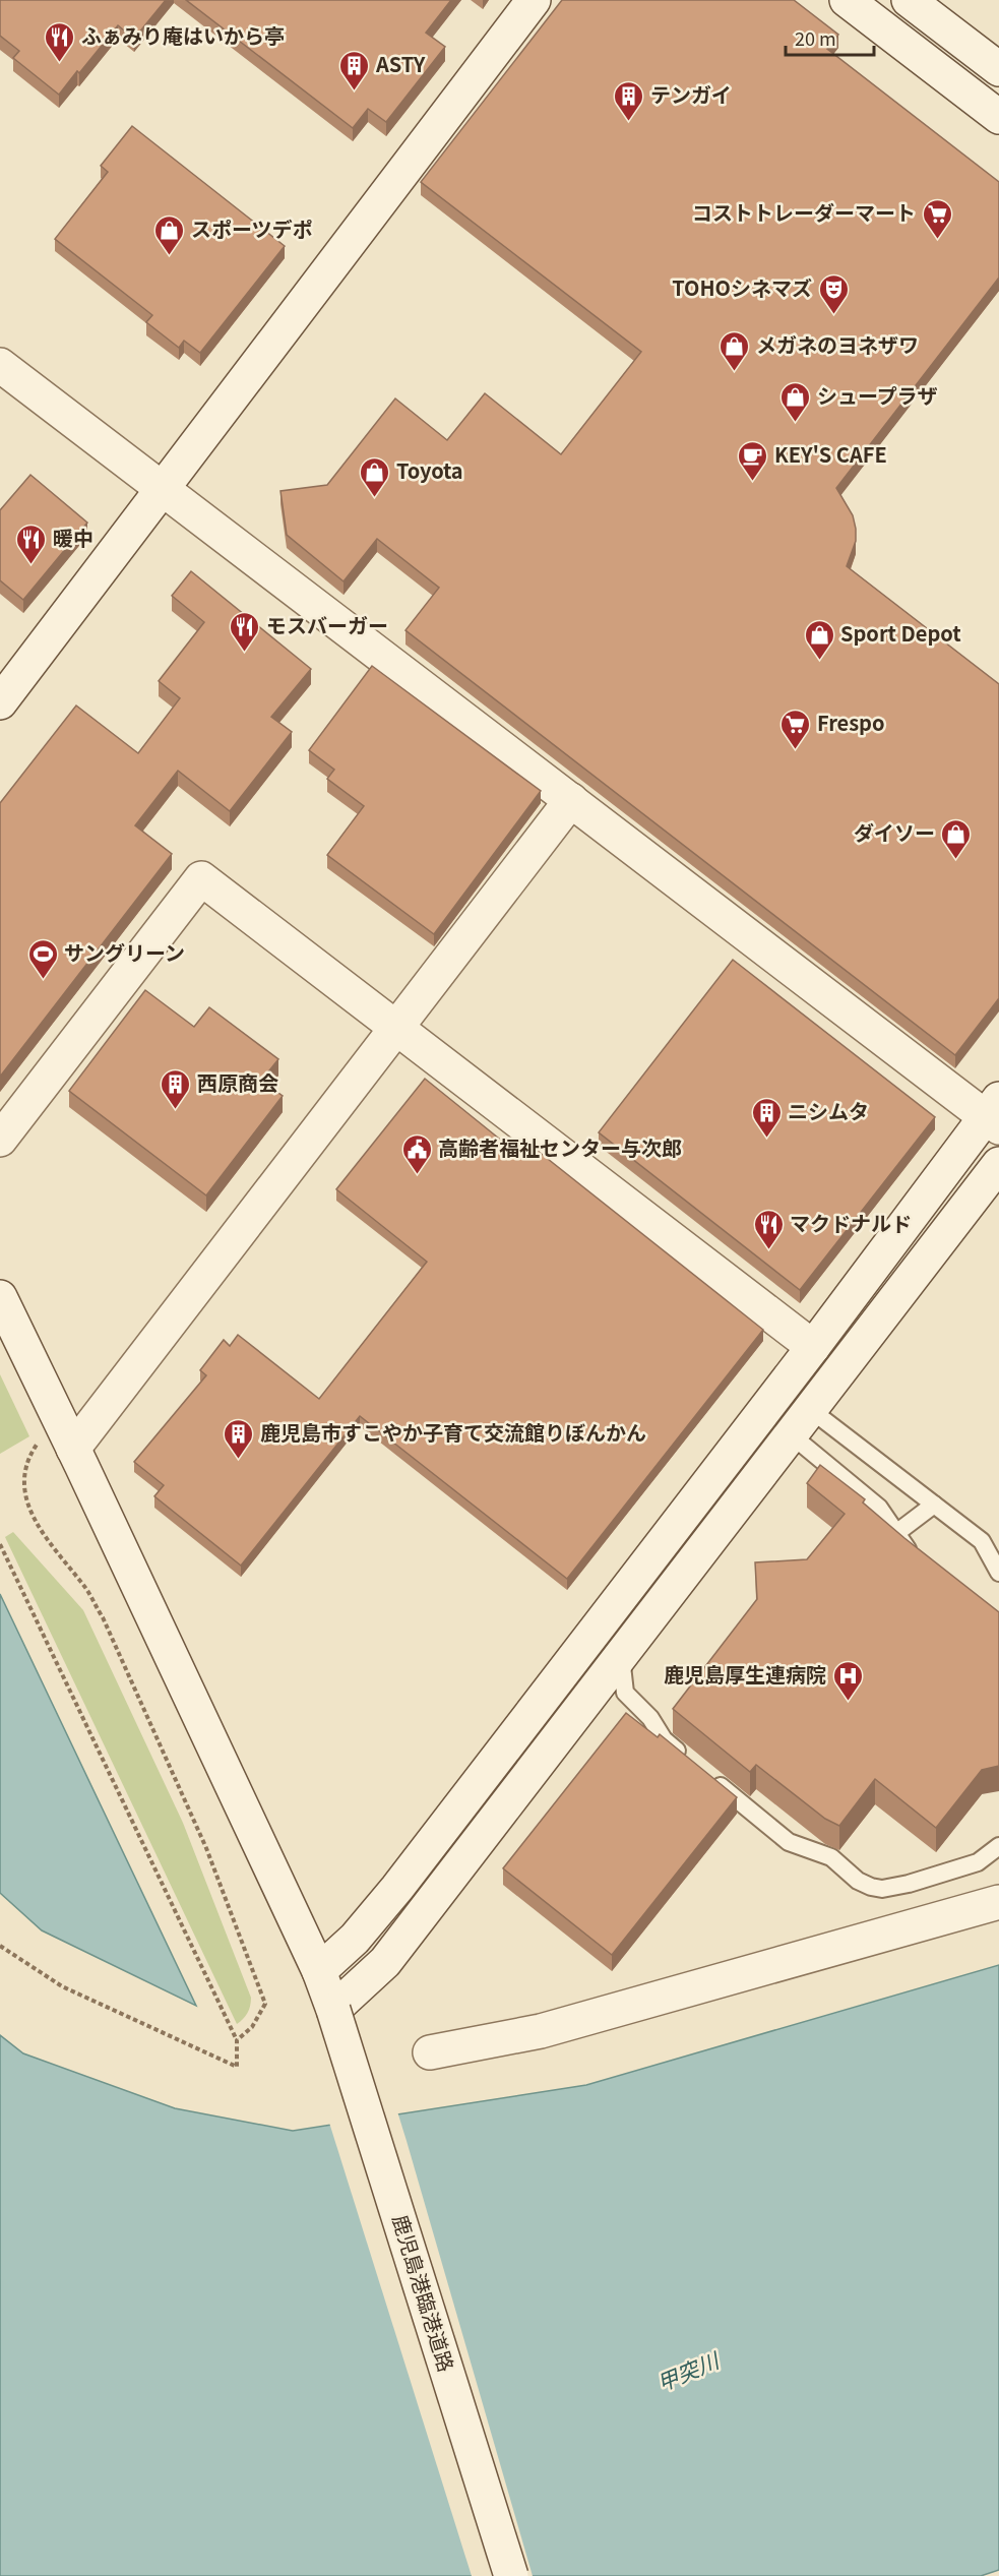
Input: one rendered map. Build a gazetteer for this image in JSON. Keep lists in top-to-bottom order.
{
  "streets": {
    "street": ["鹿児島港臨港道路"]
  },
  "water": ["甲突川"],
  "places": {
    "restaurant": [
      "ふぁみり庵はいから亭",
      "暖中",
      "モスバーガー",
      "マクドナルド"
    ],
    "building": [
      "ASTY",
      "テンガイ",
      "西原商会",
      "ニシムタ",
      "鹿児島市すこやか子育て交流館りぼんかん"
    ],
    "supermarket": ["コストトレーダーマート", "Frespo"],
    "shop": [
      "スポーツデポ",
      "メガネのヨネザワ",
      "シュープラザ",
      "Toyota",
      "Sport Depot",
      "ダイソー"
    ],
    "theatre": ["TOHOシネマズ"],
    "cafe": ["KEY'S CAFE"],
    "sports": ["サングリーン"],
    "public building": ["高齢者福祉センター与次郎"],
    "hospital": ["鹿児島厚生連病院"]
  },
  "scale_bar": "20 m"
}
